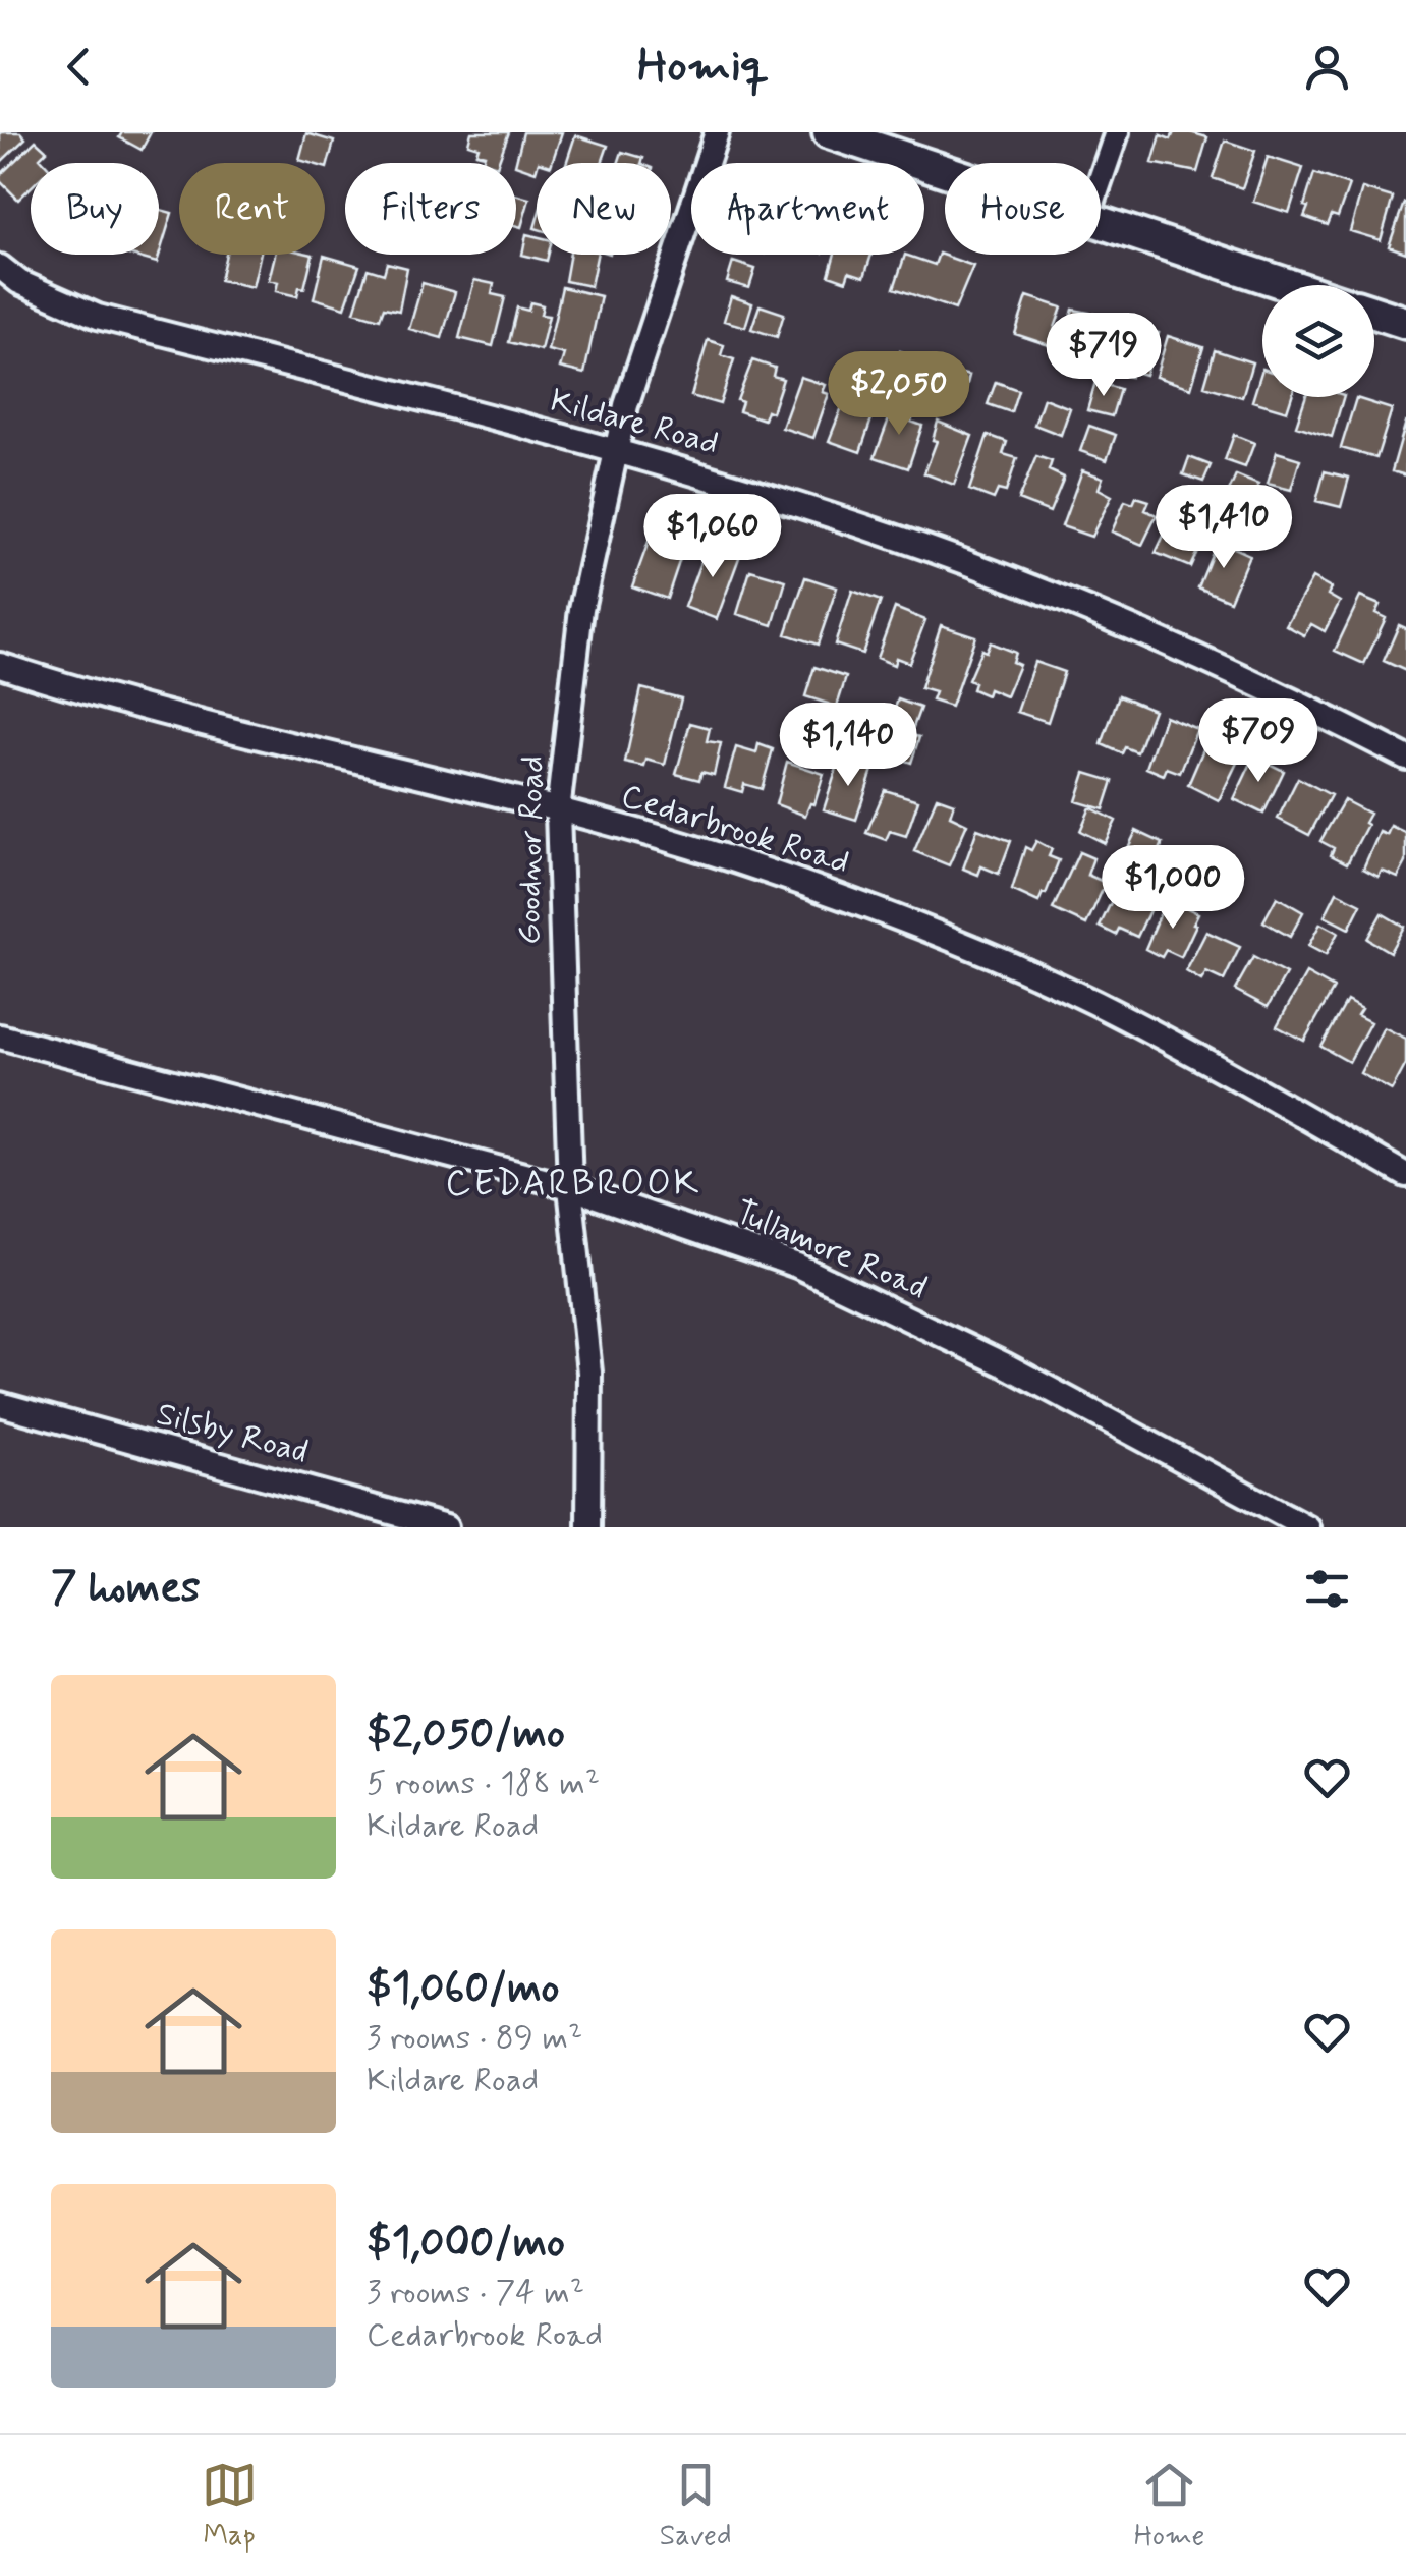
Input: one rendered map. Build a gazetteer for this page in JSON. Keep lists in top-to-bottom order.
{
  "streets": {
    "street": [
      "Kildare Road",
      "Cedarbrook Road",
      "Goodnor Road",
      "Tullamore Road",
      "Silsby Road"
    ]
  },
  "crossings": [
    ["Kildare Road", "Goodnor Road"],
    ["Cedarbrook Road", "Goodnor Road"],
    ["Goodnor Road", "Tullamore Road"]
  ],
  "districts": ["CEDARBROOK"],
  "page": {
    "header": "Homiq",
    "chip": [
      "Buy",
      "Rent",
      "Filters",
      "New",
      "Apartment",
      "House"
    ],
    "price": [
      "$719",
      "$2,050",
      "$1,410",
      "$1,060",
      "$709",
      "$1,140",
      "$1,000"
    ],
    "heading": "7 homes",
    "list": [
      {
        "name": "$2,050/mo",
        "note": "5 rooms · 188 m² · Kildare Road"
      },
      {
        "name": "$1,060/mo",
        "note": "3 rooms · 89 m² · Kildare Road"
      },
      {
        "name": "$1,000/mo",
        "note": "3 rooms · 74 m² · Cedarbrook Road"
      }
    ],
    "tabs": ["Map", "Saved", "Home"]
  }
}
